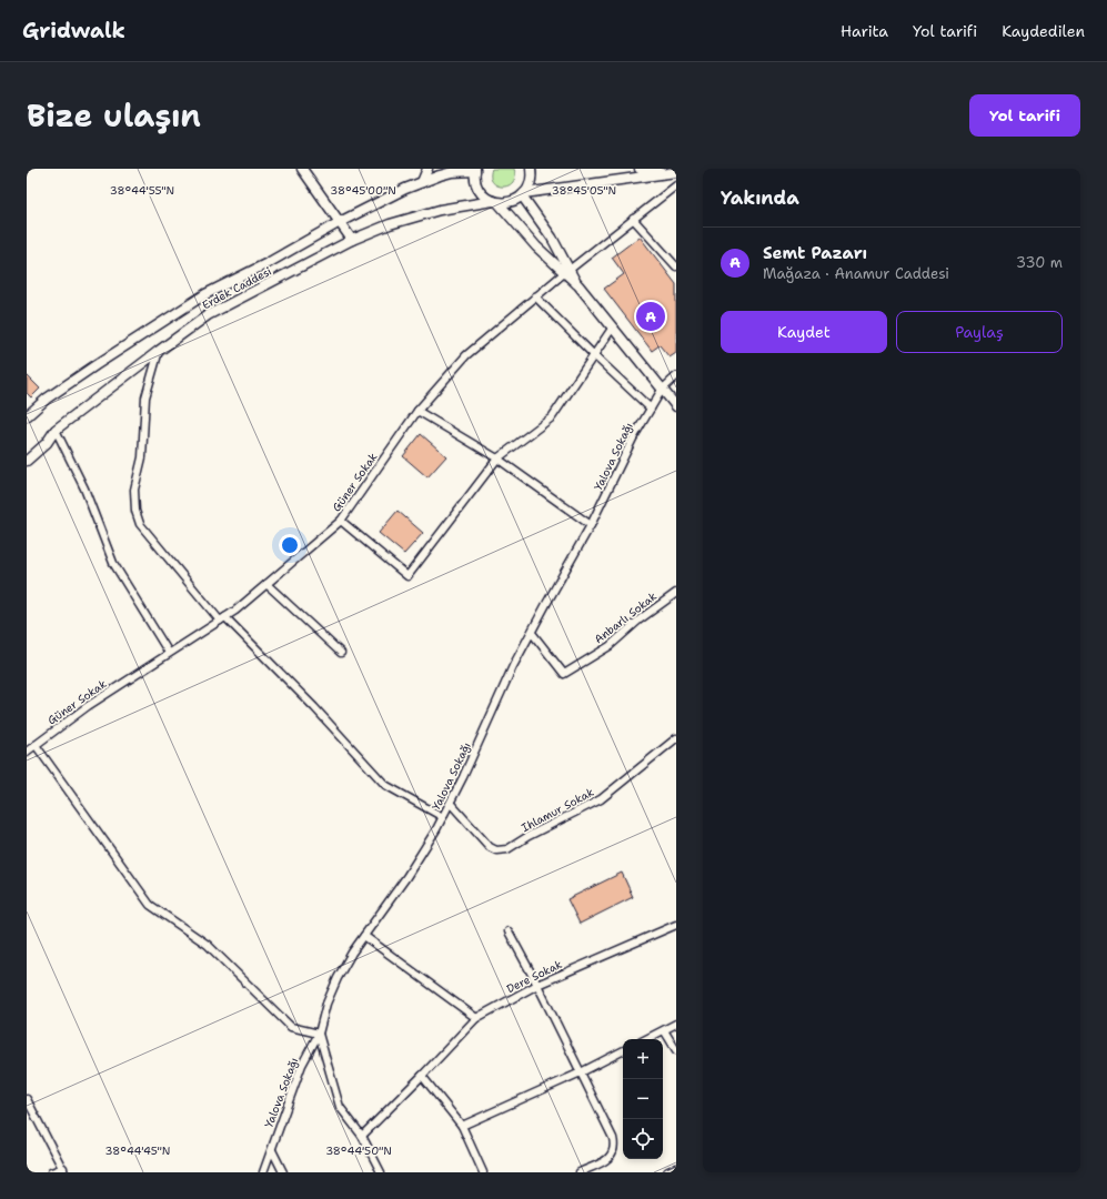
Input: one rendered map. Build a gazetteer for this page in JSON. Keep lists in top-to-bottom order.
{
  "streets": {
    "street": [
      "Erdek Caddesi",
      "Yalova Sokağı",
      "Güner Sokak",
      "Anbarlı Sokak",
      "Ihlamur Sokak",
      "Dere Sokak"
    ]
  },
  "crossings": [
    ["Yalova Sokağı", "Anbarlı Sokak"],
    ["Yalova Sokağı", "Ihlamur Sokak"]
  ],
  "page": {
    "header": "Gridwalk",
    "nav": ["Harita", "Yol tarifi", "Kaydedilen"],
    "title": "Bize ulaşın",
    "buttons": [
      "Yol tarifi",
      ["Kaydet", "Paylaş"]
    ],
    "heading": "Yakında",
    "list": [
      {
        "mark": "A",
        "name": "Semt Pazarı",
        "note": "Mağaza · Anamur Caddesi",
        "value": "330 m"
      }
    ],
    "pins": "A",
    "map_buttons": ["+", "−"]
  },
  "coordinates": [
    "38°45'00\"N",
    "38°44'55\"N",
    "38°45'05\"N",
    "38°44'45\"N",
    "38°44'50\"N"
  ]
}
